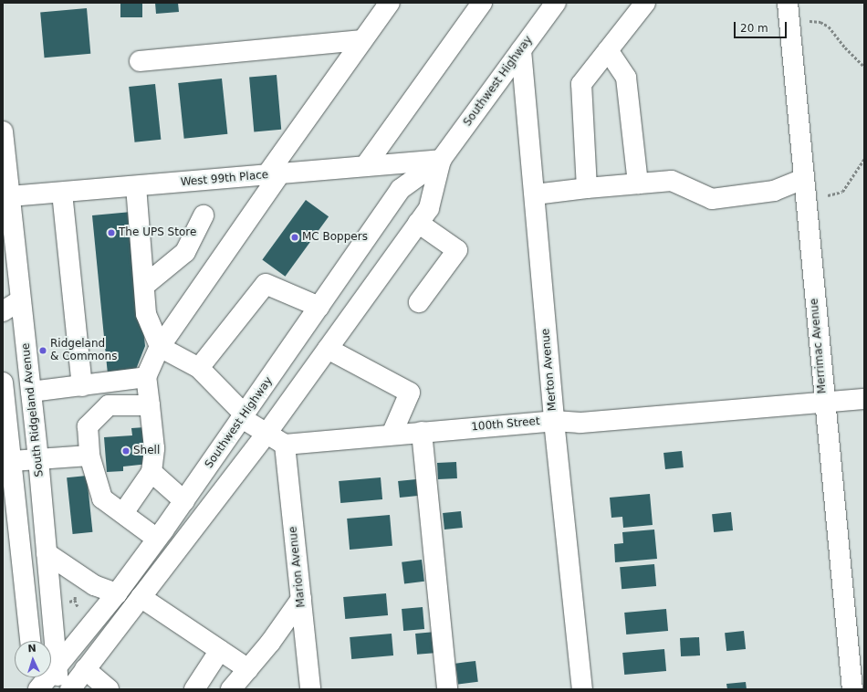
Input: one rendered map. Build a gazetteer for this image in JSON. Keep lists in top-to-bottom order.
{
  "streets": {
    "street": [
      "Southwest Highway",
      "West 99th Place",
      "Merrimac Avenue",
      "Merton Avenue",
      "South Ridgeland Avenue",
      "100th Street",
      "Marion Avenue"
    ]
  },
  "crossings": [
    ["Southwest Highway", "West 99th Place"],
    ["Southwest Highway", "Merton Avenue"],
    ["Southwest Highway", "South Ridgeland Avenue"],
    ["West 99th Place", "South Ridgeland Avenue"],
    ["Merrimac Avenue", "100th Street"],
    ["Merton Avenue", "100th Street"],
    ["100th Street", "Marion Avenue"]
  ],
  "places": [
    "The UPS Store",
    "MC Boppers",
    "Ridgeland & Commons",
    "Shell"
  ],
  "scale_bar": "20 m",
  "north": "top"
}
